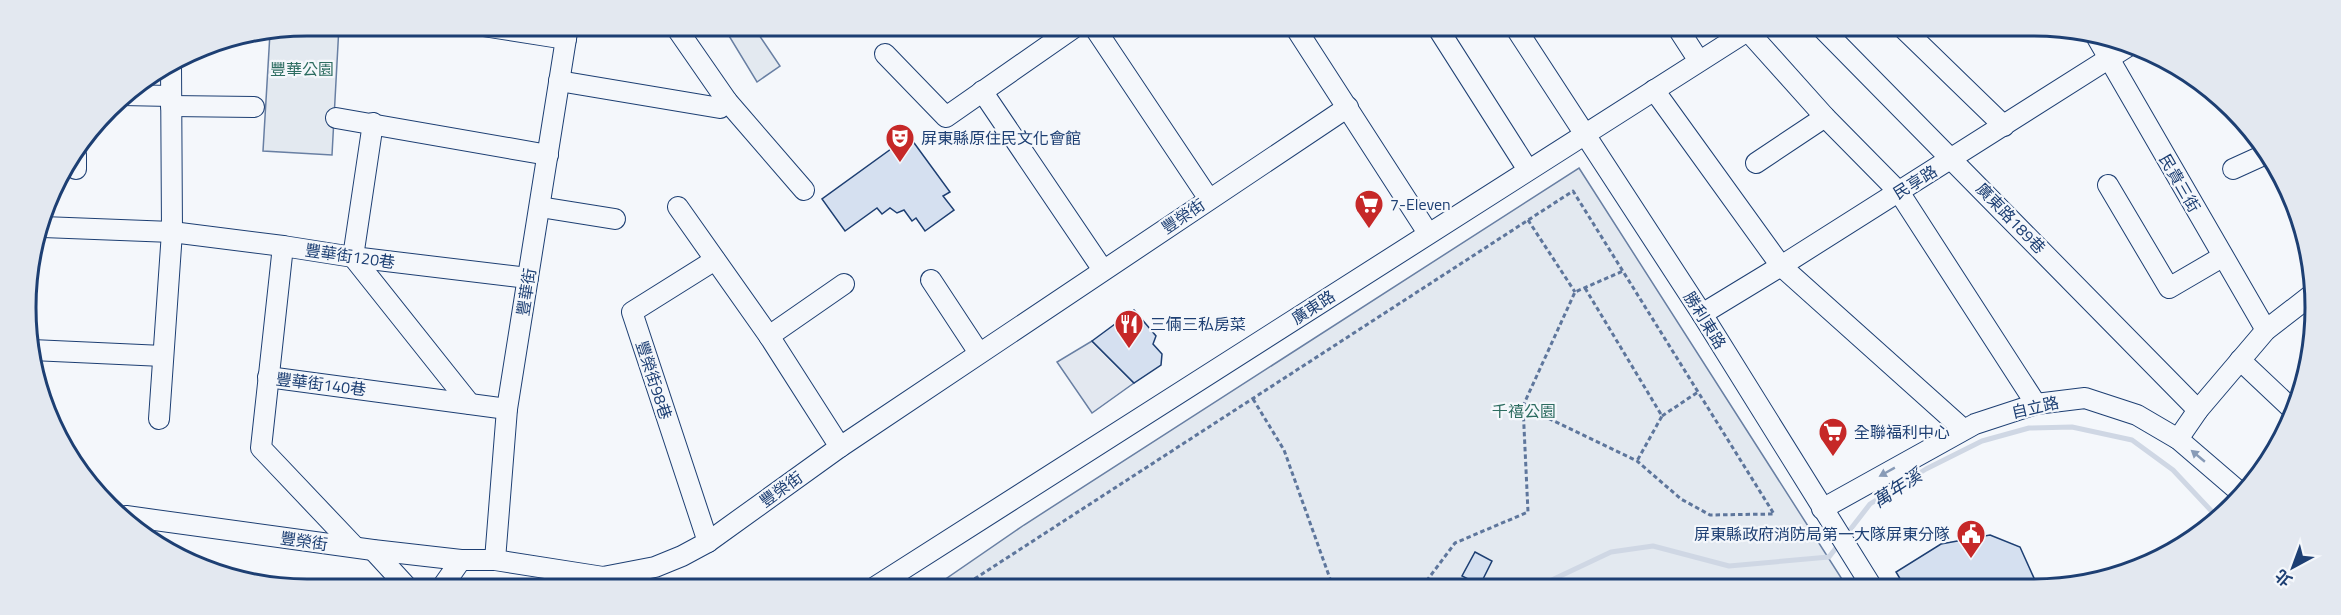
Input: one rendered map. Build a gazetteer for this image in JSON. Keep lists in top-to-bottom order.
{
  "streets": {
    "street": [
      "民享路",
      "民貴三街",
      "豐榮街",
      "廣東路189巷",
      "豐華街120巷",
      "豐華街",
      "廣東路",
      "勝利東路",
      "豐榮街98巷",
      "豐華街140巷",
      "自立路"
    ]
  },
  "crossings": [
    ["民享路", "民貴三街"],
    ["民享路", "廣東路189巷"],
    ["民享路", "勝利東路"],
    ["豐榮街", "豐華街"],
    ["豐榮街", "豐榮街98巷"],
    ["豐榮街", "豐華街140巷"],
    ["豐華街120巷", "豐華街"],
    ["豐華街", "豐華街140巷"],
    ["廣東路", "勝利東路"],
    ["勝利東路", "自立路"]
  ],
  "one_way": ["自立路"],
  "water": ["萬年溪"],
  "parks": ["豐華公園", "千禧公園"],
  "places": {
    "theatre": ["屏東縣原住民文化會館"],
    "supermarket": ["7-Eleven", "全聯福利中心"],
    "restaurant": ["三倆三私房菜"],
    "public building": ["屏東縣政府消防局第一大隊屏東分隊"]
  },
  "north": "bottom left"
}
